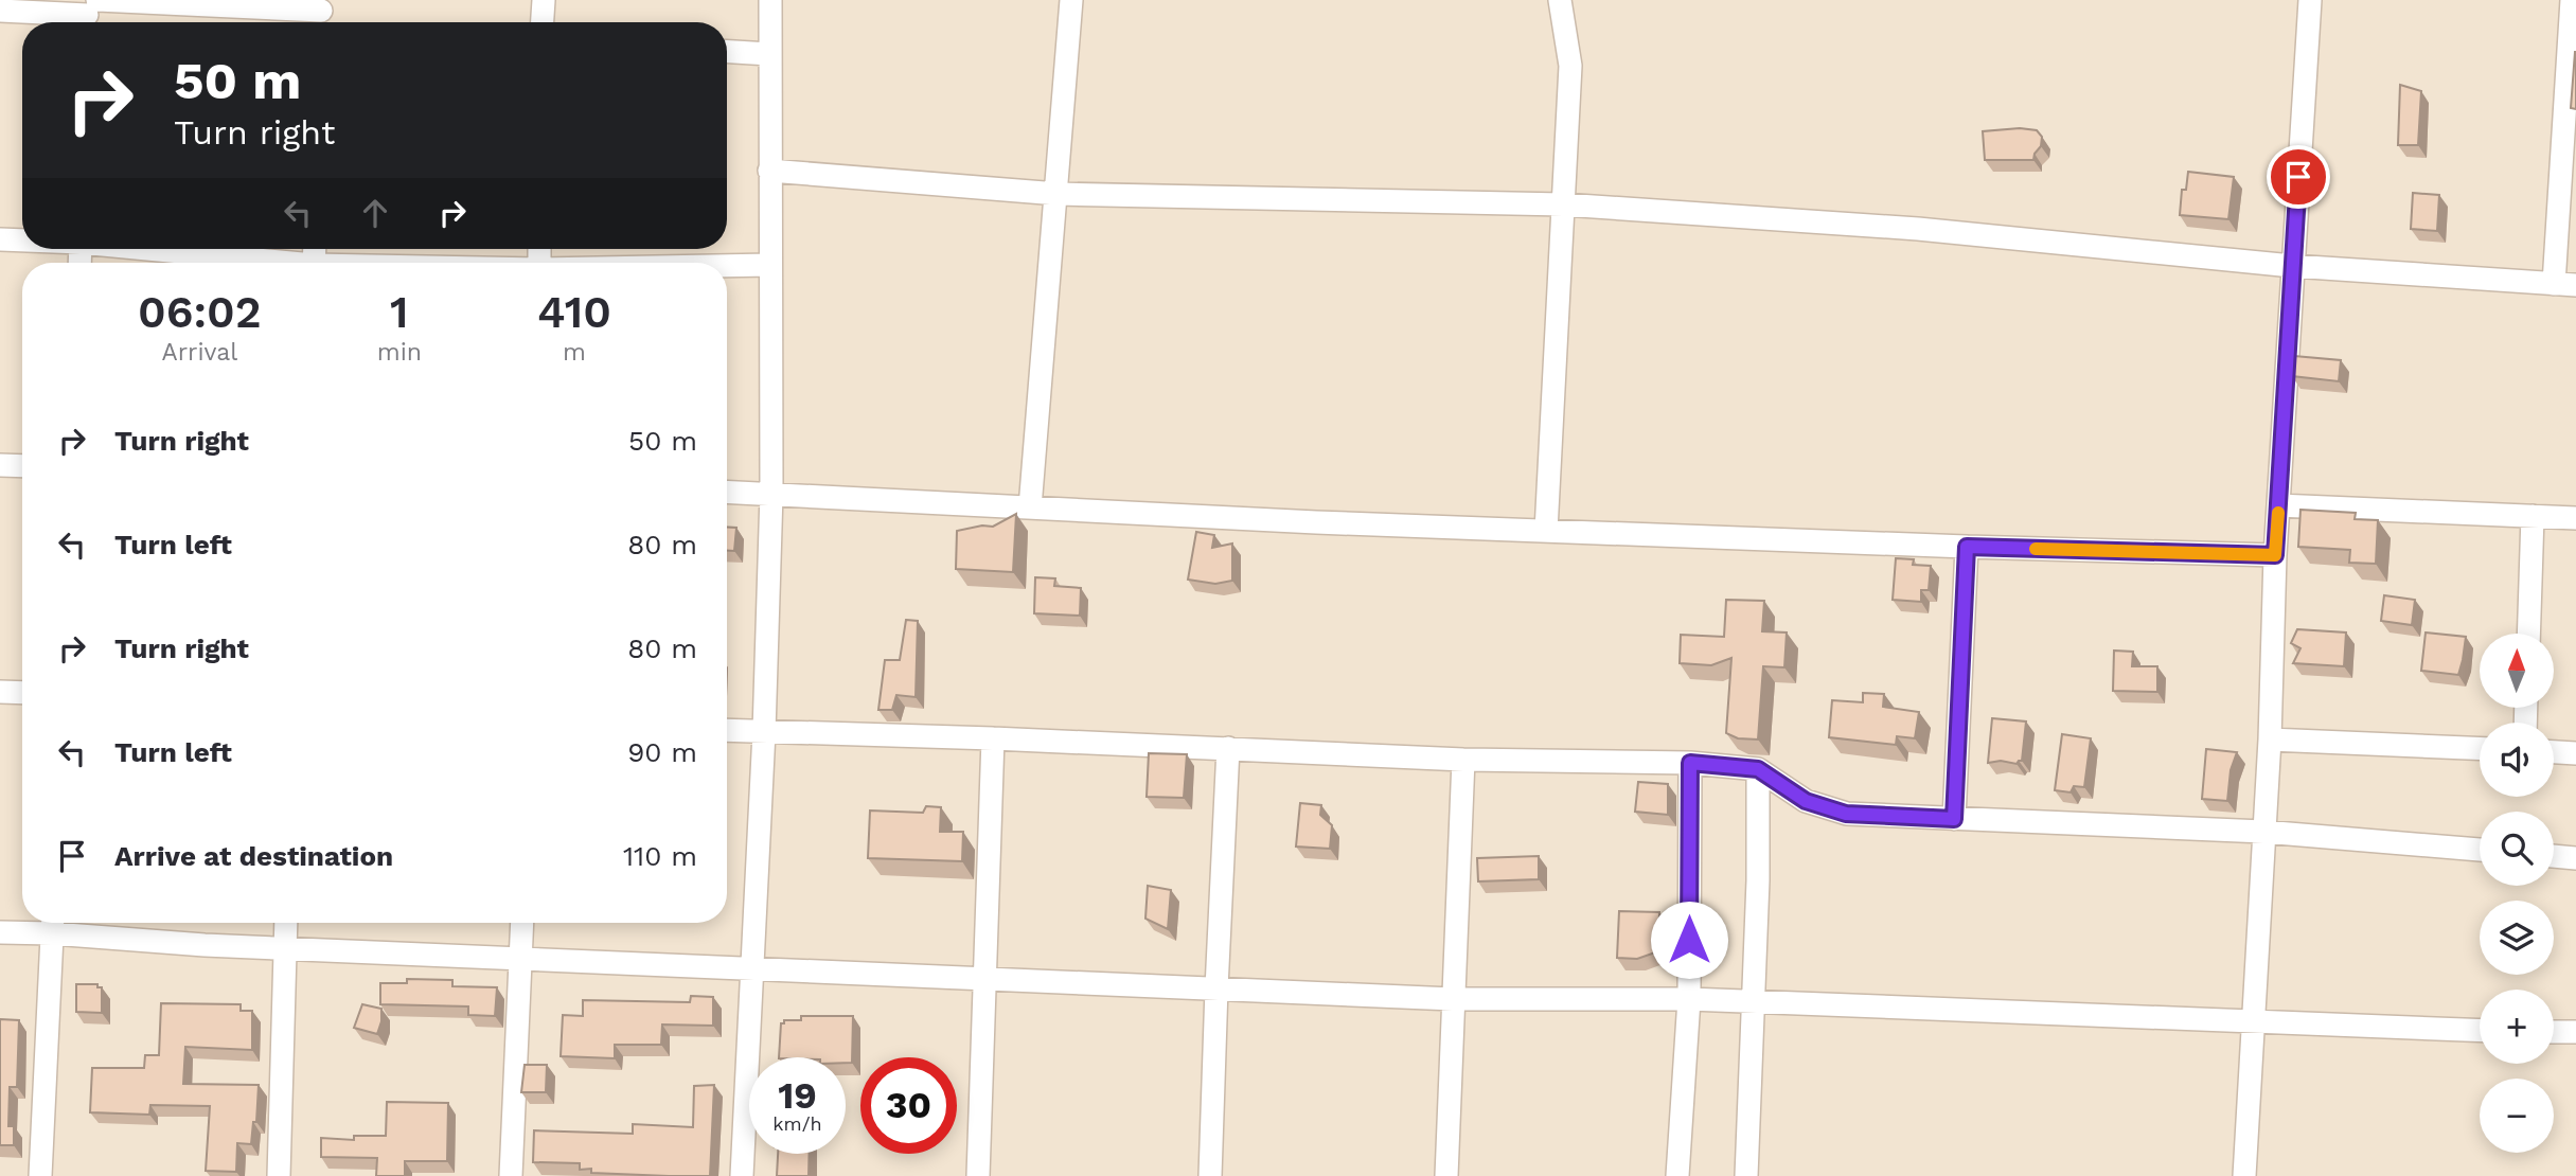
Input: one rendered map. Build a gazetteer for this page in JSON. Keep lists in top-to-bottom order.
{
  "north": "top",
  "page": {
    "turn": ["50 m", "Turn right"],
    "eta": [
      "06:02",
      "Arrival",
      "1",
      "min",
      "410",
      "m"
    ],
    "list": [
      {
        "name": "Turn right",
        "value": "50 m"
      },
      {
        "name": "Turn left",
        "value": "80 m"
      },
      {
        "name": "Turn right",
        "value": "80 m"
      },
      {
        "name": "Turn left",
        "value": "90 m"
      },
      {
        "name": "Arrive at destination",
        "value": "110 m"
      }
    ],
    "map_buttons": ["+", "−"],
    "speed": "19 km/h",
    "limit": "30"
  }
}
